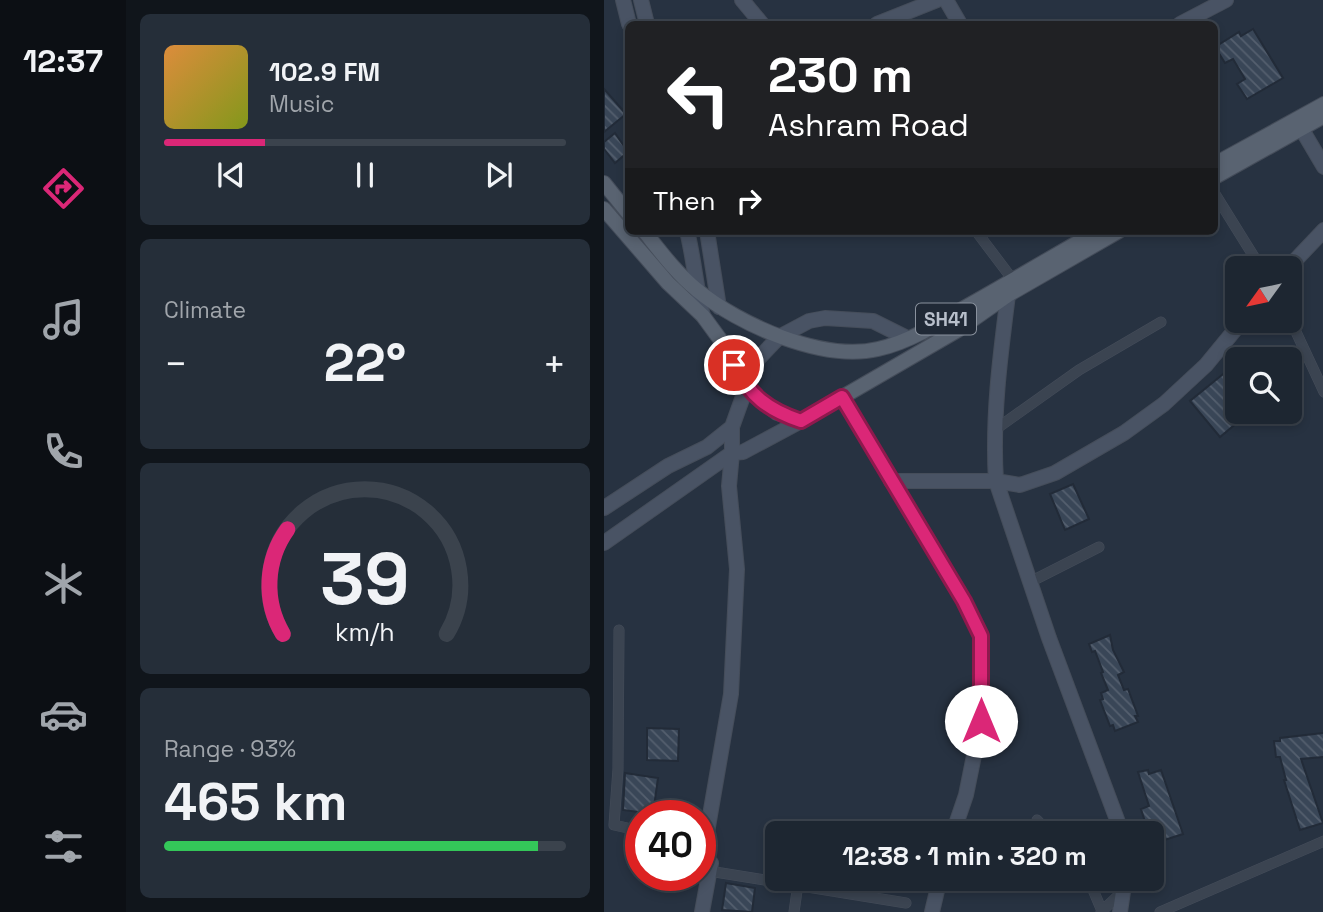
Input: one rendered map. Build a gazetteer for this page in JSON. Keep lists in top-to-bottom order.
{
  "streets": {
    "main road": ["SH41"]
  },
  "north": "bottom left",
  "page": {
    "tabs": "12:37",
    "turn": ["230 m", "Ashram Road"],
    "song": ["102.9 FM", "Music"],
    "then": "Then",
    "tile": [
      "Climate",
      ["Range · 93%", "465 km"]
    ],
    "heat": ["−", "22°", "+"],
    "limit": "40",
    "trip": "12:38 · 1 min · 320 m",
    "gauge": ["39", "km/h"]
  }
}
